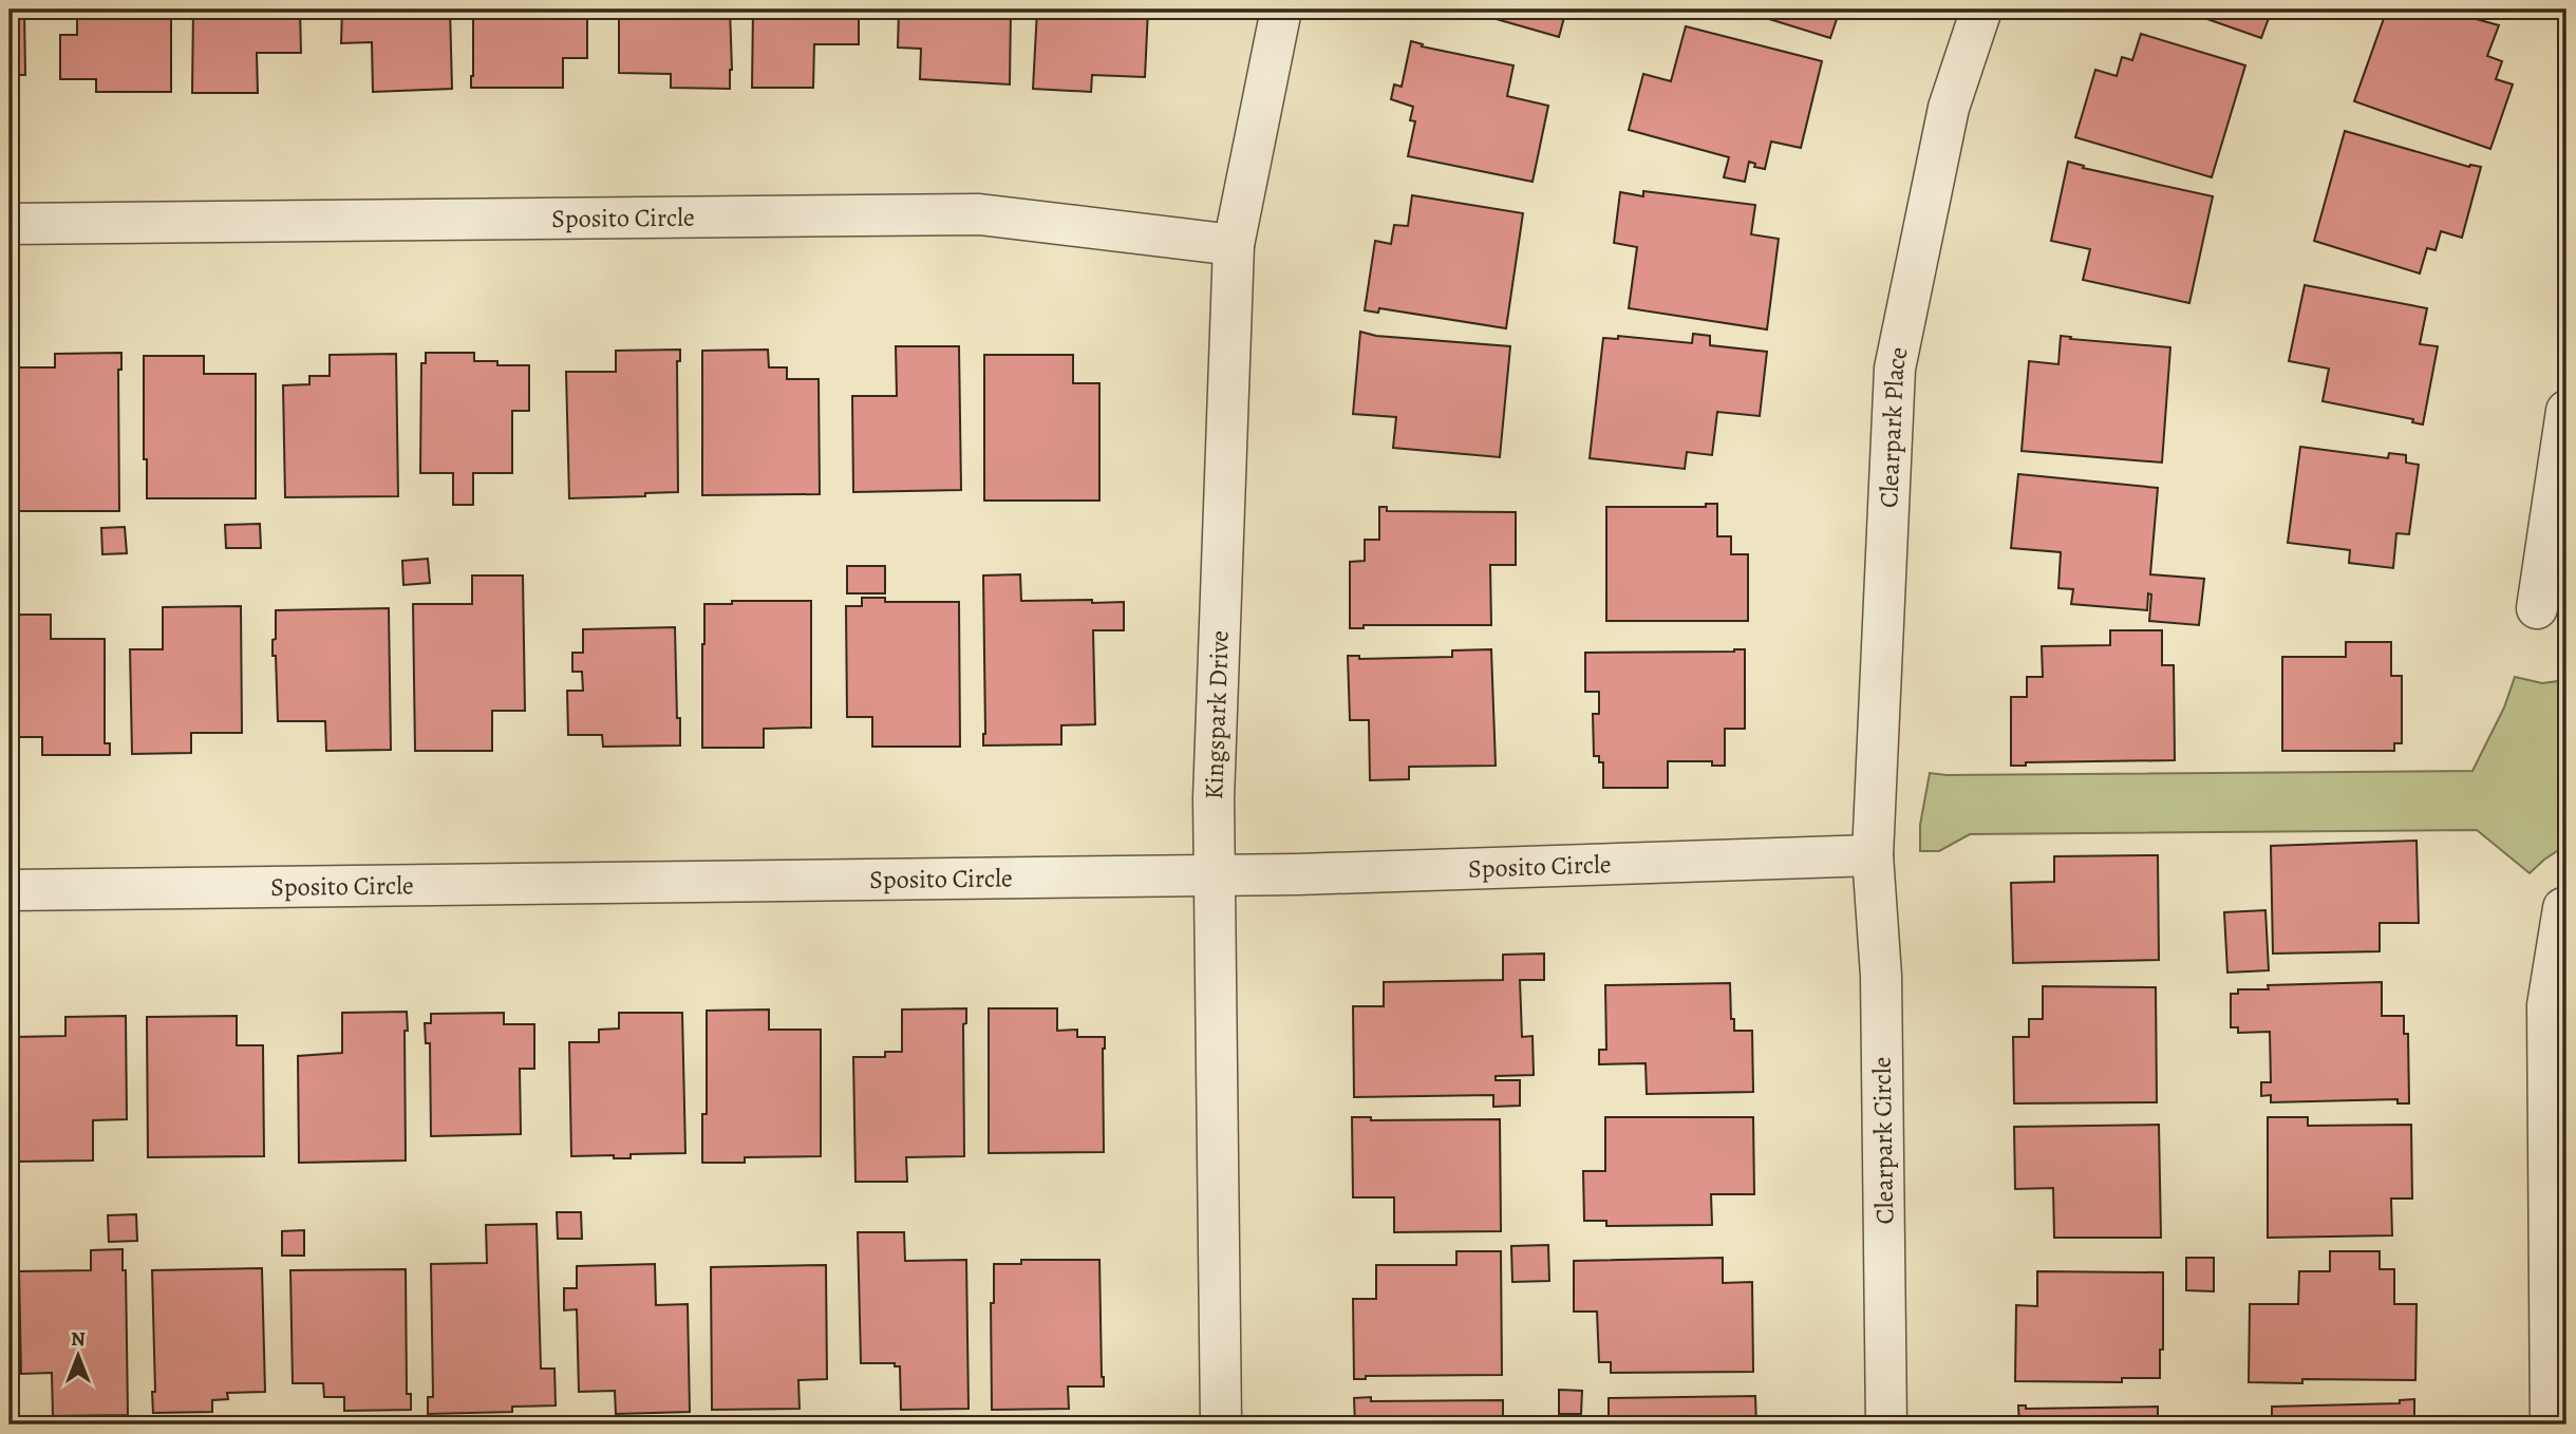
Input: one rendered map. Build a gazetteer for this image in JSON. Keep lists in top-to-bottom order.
{
  "streets": {
    "street": [
      "Sposito Circle",
      "Clearpark Place",
      "Kingspark Drive",
      "Clearpark Circle"
    ]
  },
  "crossings": [
    ["Sposito Circle", "Clearpark Place"],
    ["Sposito Circle", "Kingspark Drive"],
    ["Sposito Circle", "Clearpark Circle"],
    ["Clearpark Place", "Clearpark Circle"]
  ],
  "north": "top"
}
